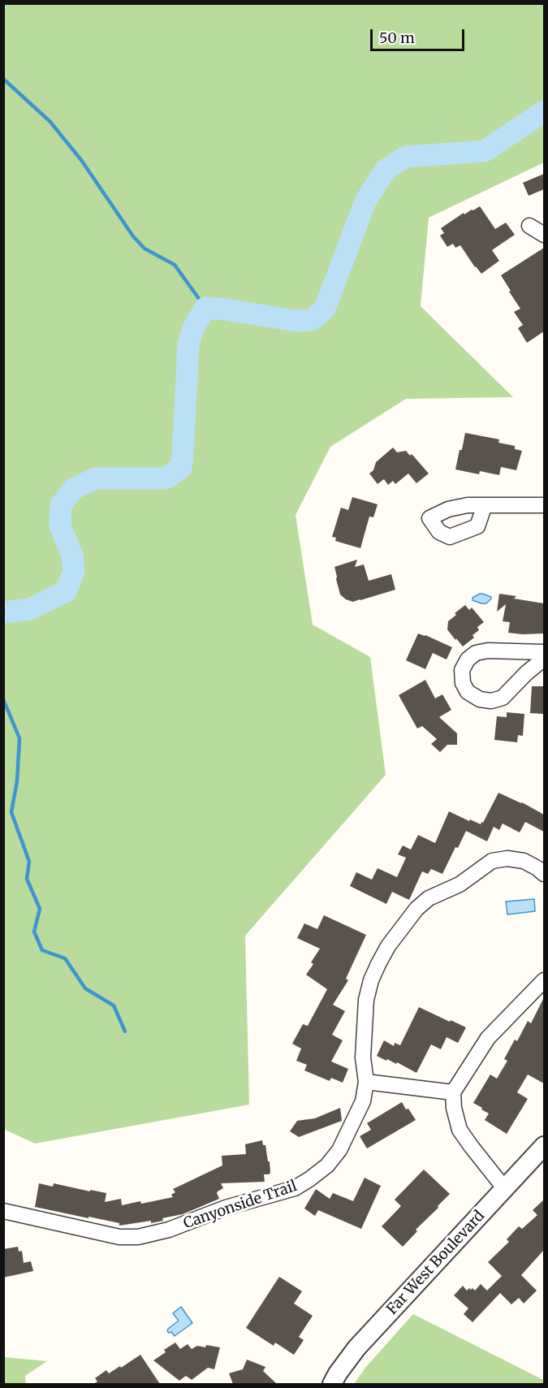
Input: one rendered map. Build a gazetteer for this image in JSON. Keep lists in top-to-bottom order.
{
  "streets": {
    "street": ["Canyonside Trail", "Far West Boulevard"]
  },
  "scale_bar": "50 m"
}
